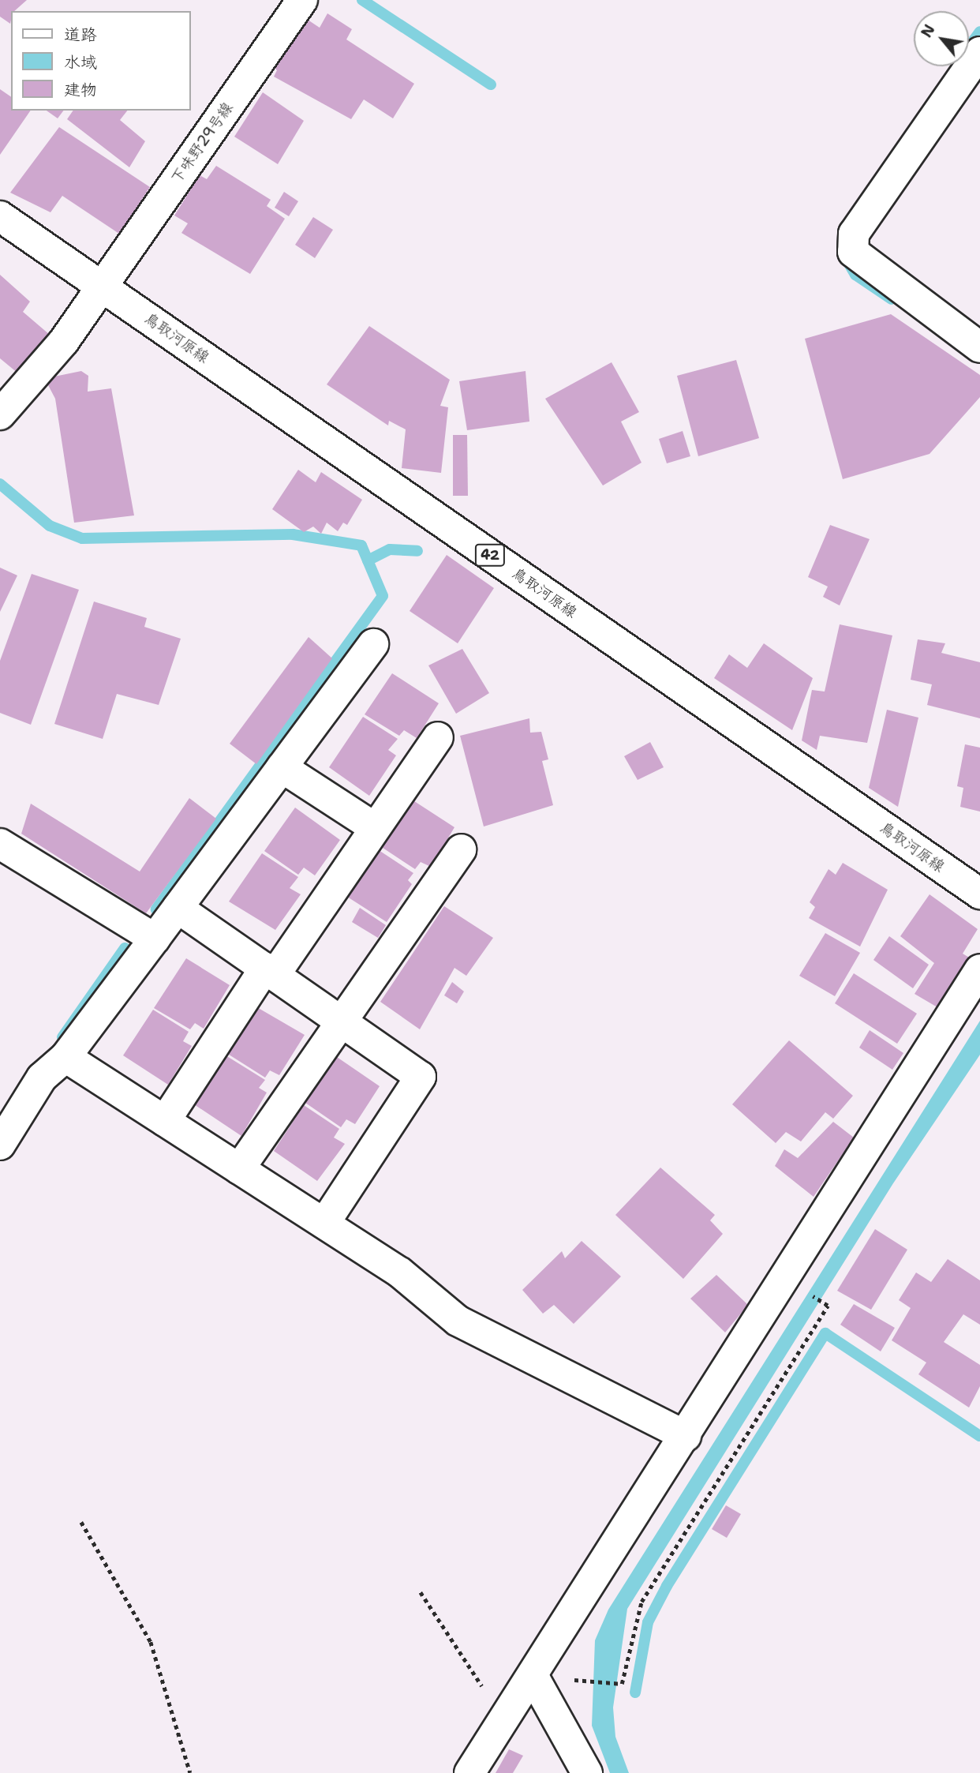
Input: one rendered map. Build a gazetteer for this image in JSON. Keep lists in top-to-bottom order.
{
  "streets": {
    "street": ["下味野29号線", "鳥取河原線", "42"]
  },
  "crossings": [
    ["下味野29号線", "鳥取河原線"]
  ],
  "legend": ["道路", "水域", "建物"],
  "north": "top left"
}
